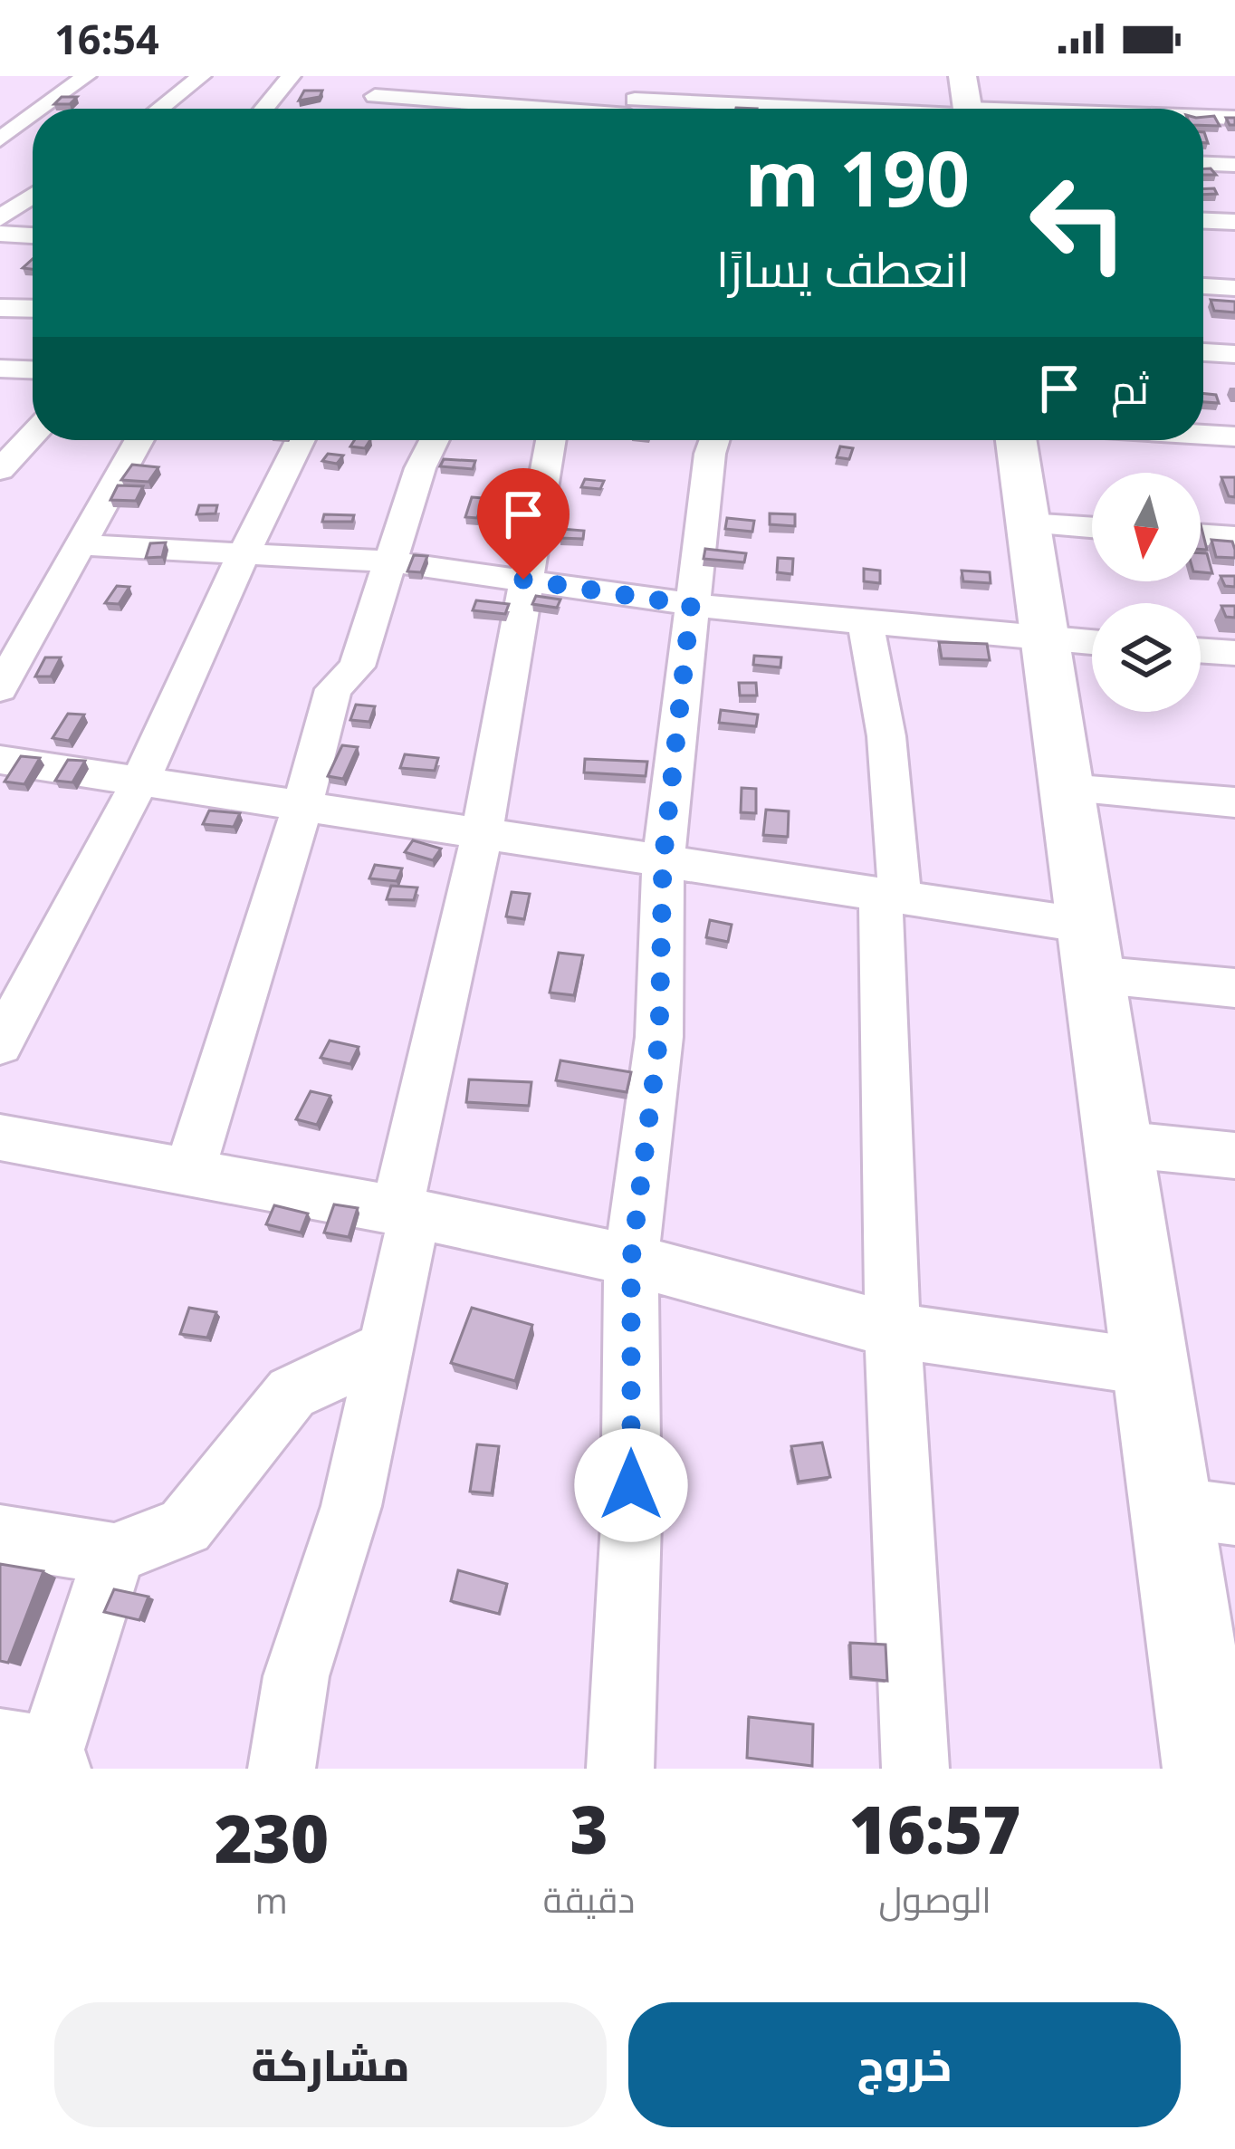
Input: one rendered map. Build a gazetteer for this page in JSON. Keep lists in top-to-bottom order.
{
  "north": "bottom",
  "page": {
    "status": "16:54",
    "turn": ["190 m", "انعطف يسارًا"],
    "then": "ثم",
    "eta": [
      "16:57",
      "الوصول",
      "3",
      "دقيقة",
      "230",
      "m"
    ],
    "buttons": ["خروج", "مشاركة"]
  }
}
